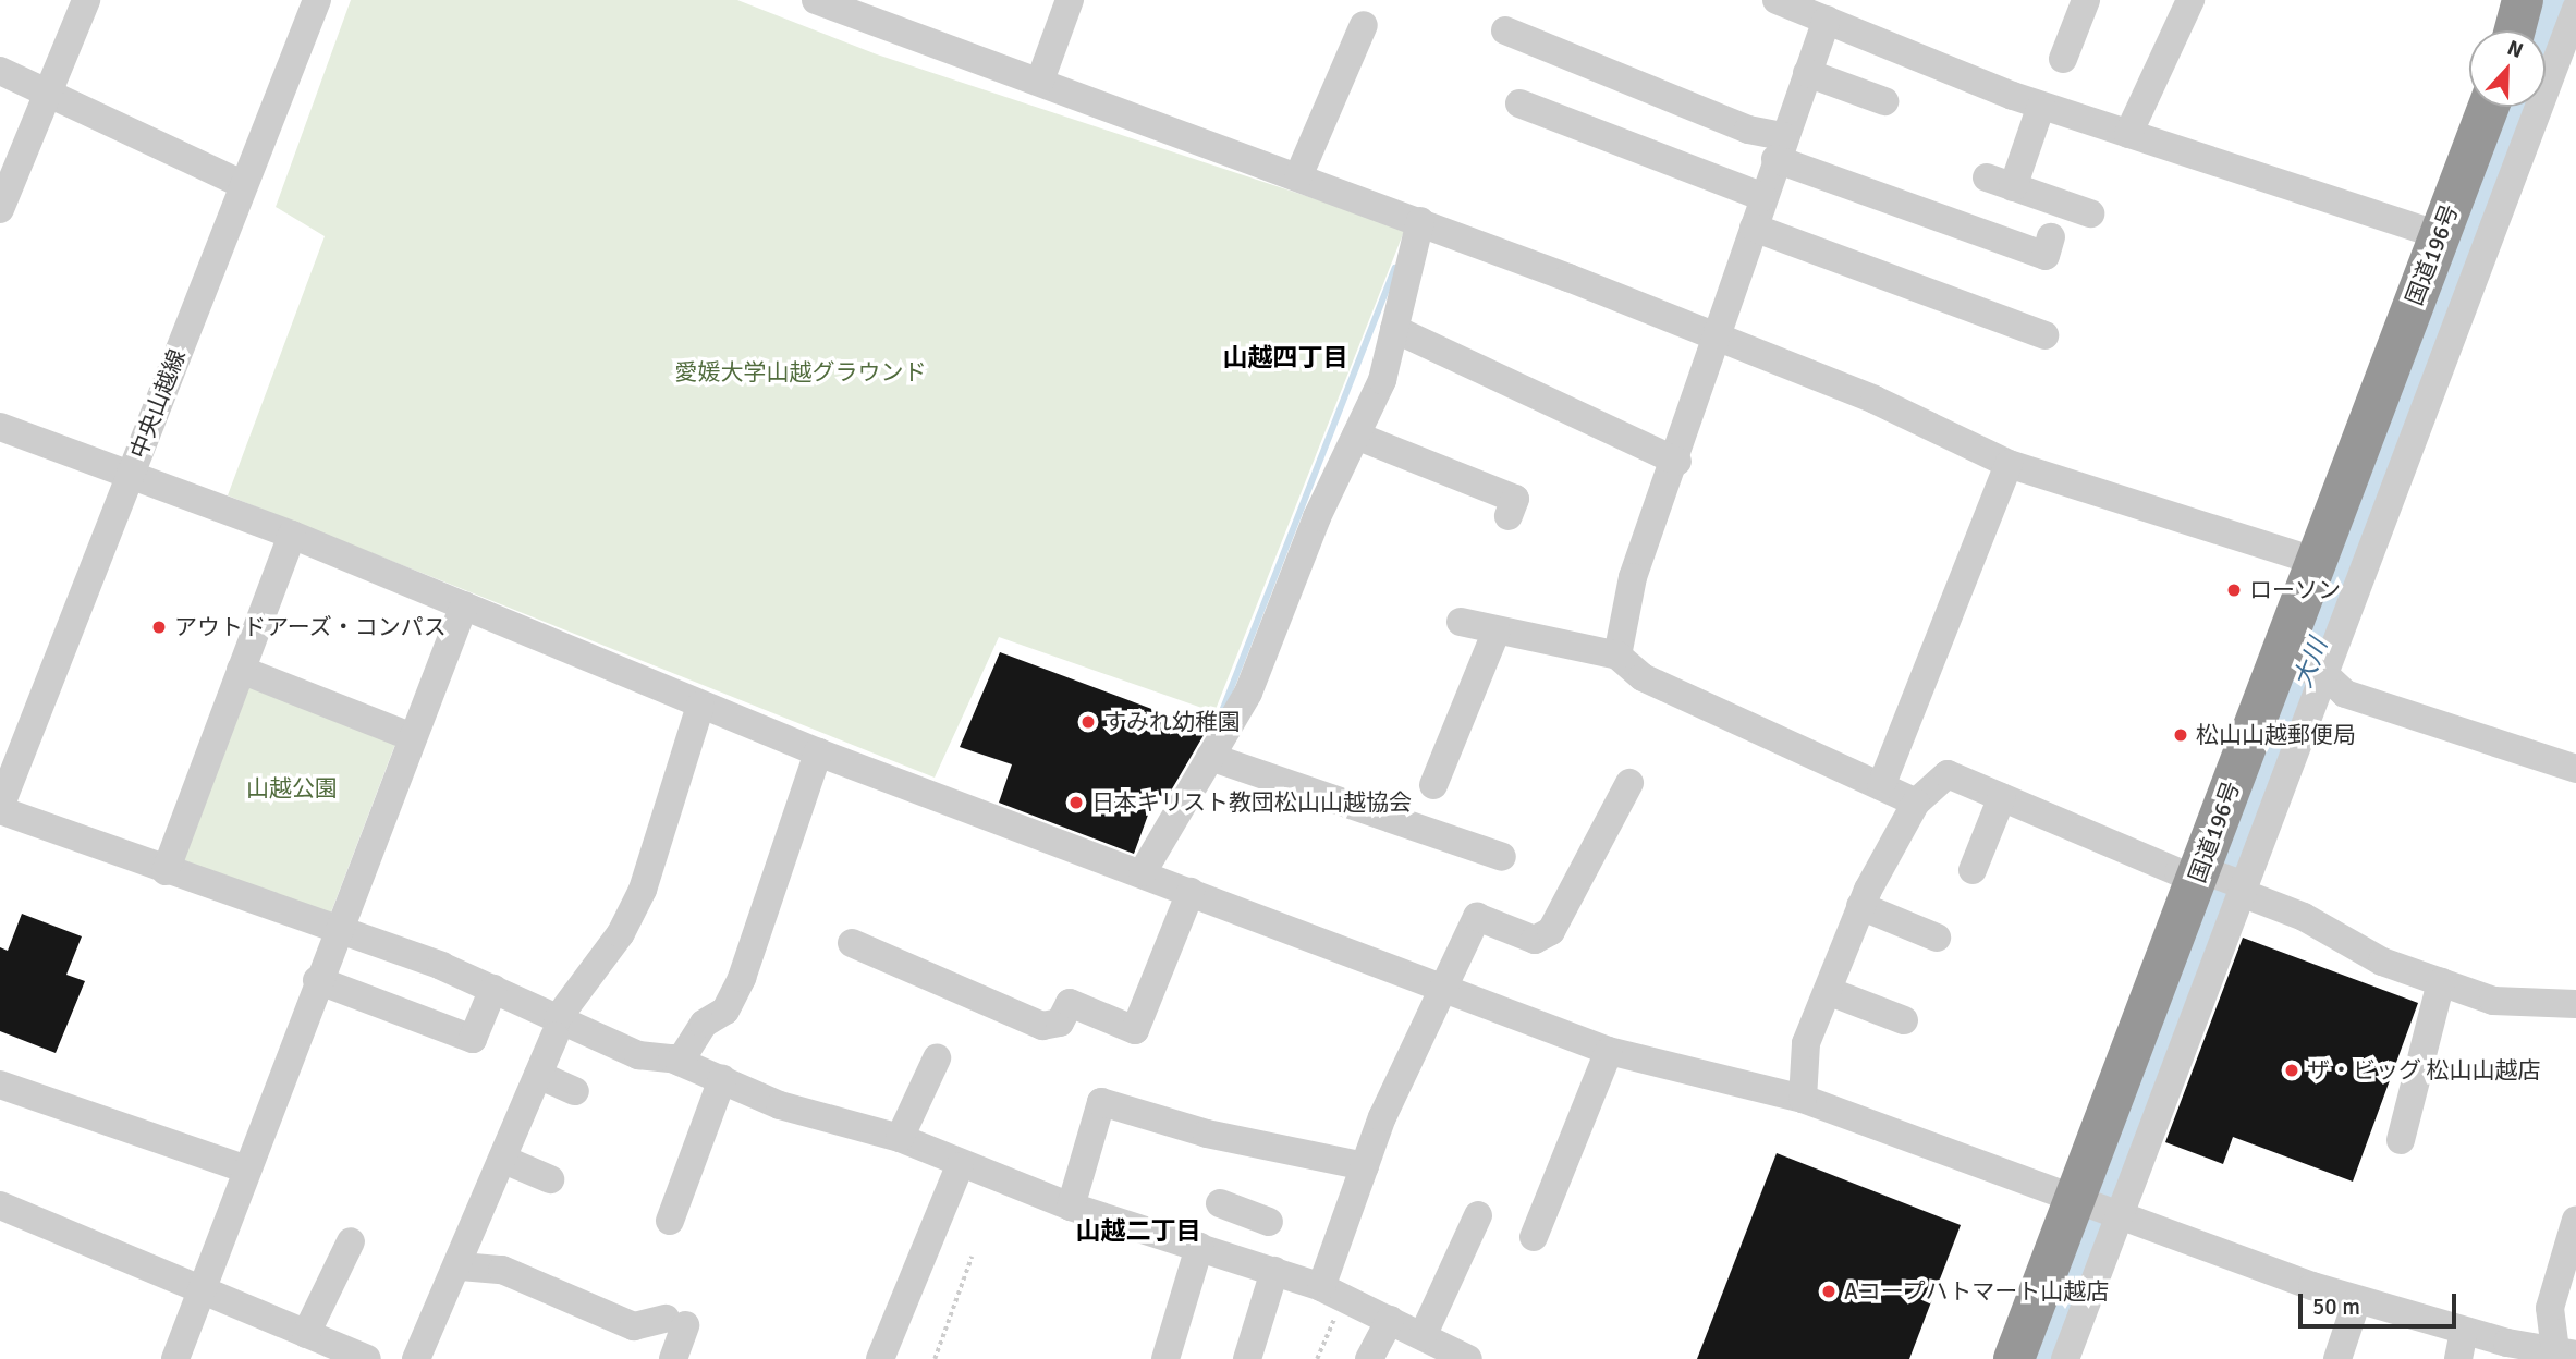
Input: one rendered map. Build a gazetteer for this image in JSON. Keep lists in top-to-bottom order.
{
  "streets": {
    "highway": ["国道196号"],
    "street": ["中央山越線"]
  },
  "districts": ["山越四丁目", "山越二丁目"],
  "water": ["大川"],
  "parks": ["愛媛大学山越グラウンド", "山越公園"],
  "places": [
    "ローソン",
    "アウトドアーズ・コンパス",
    "すみれ幼稚園",
    "松山山越郵便局",
    "日本キリスト教団松山山越協会",
    "ザ・ビッグ 松山山越店",
    "Aコープハトマート山越店"
  ],
  "scale_bar": "50 m",
  "north": "top"
}
